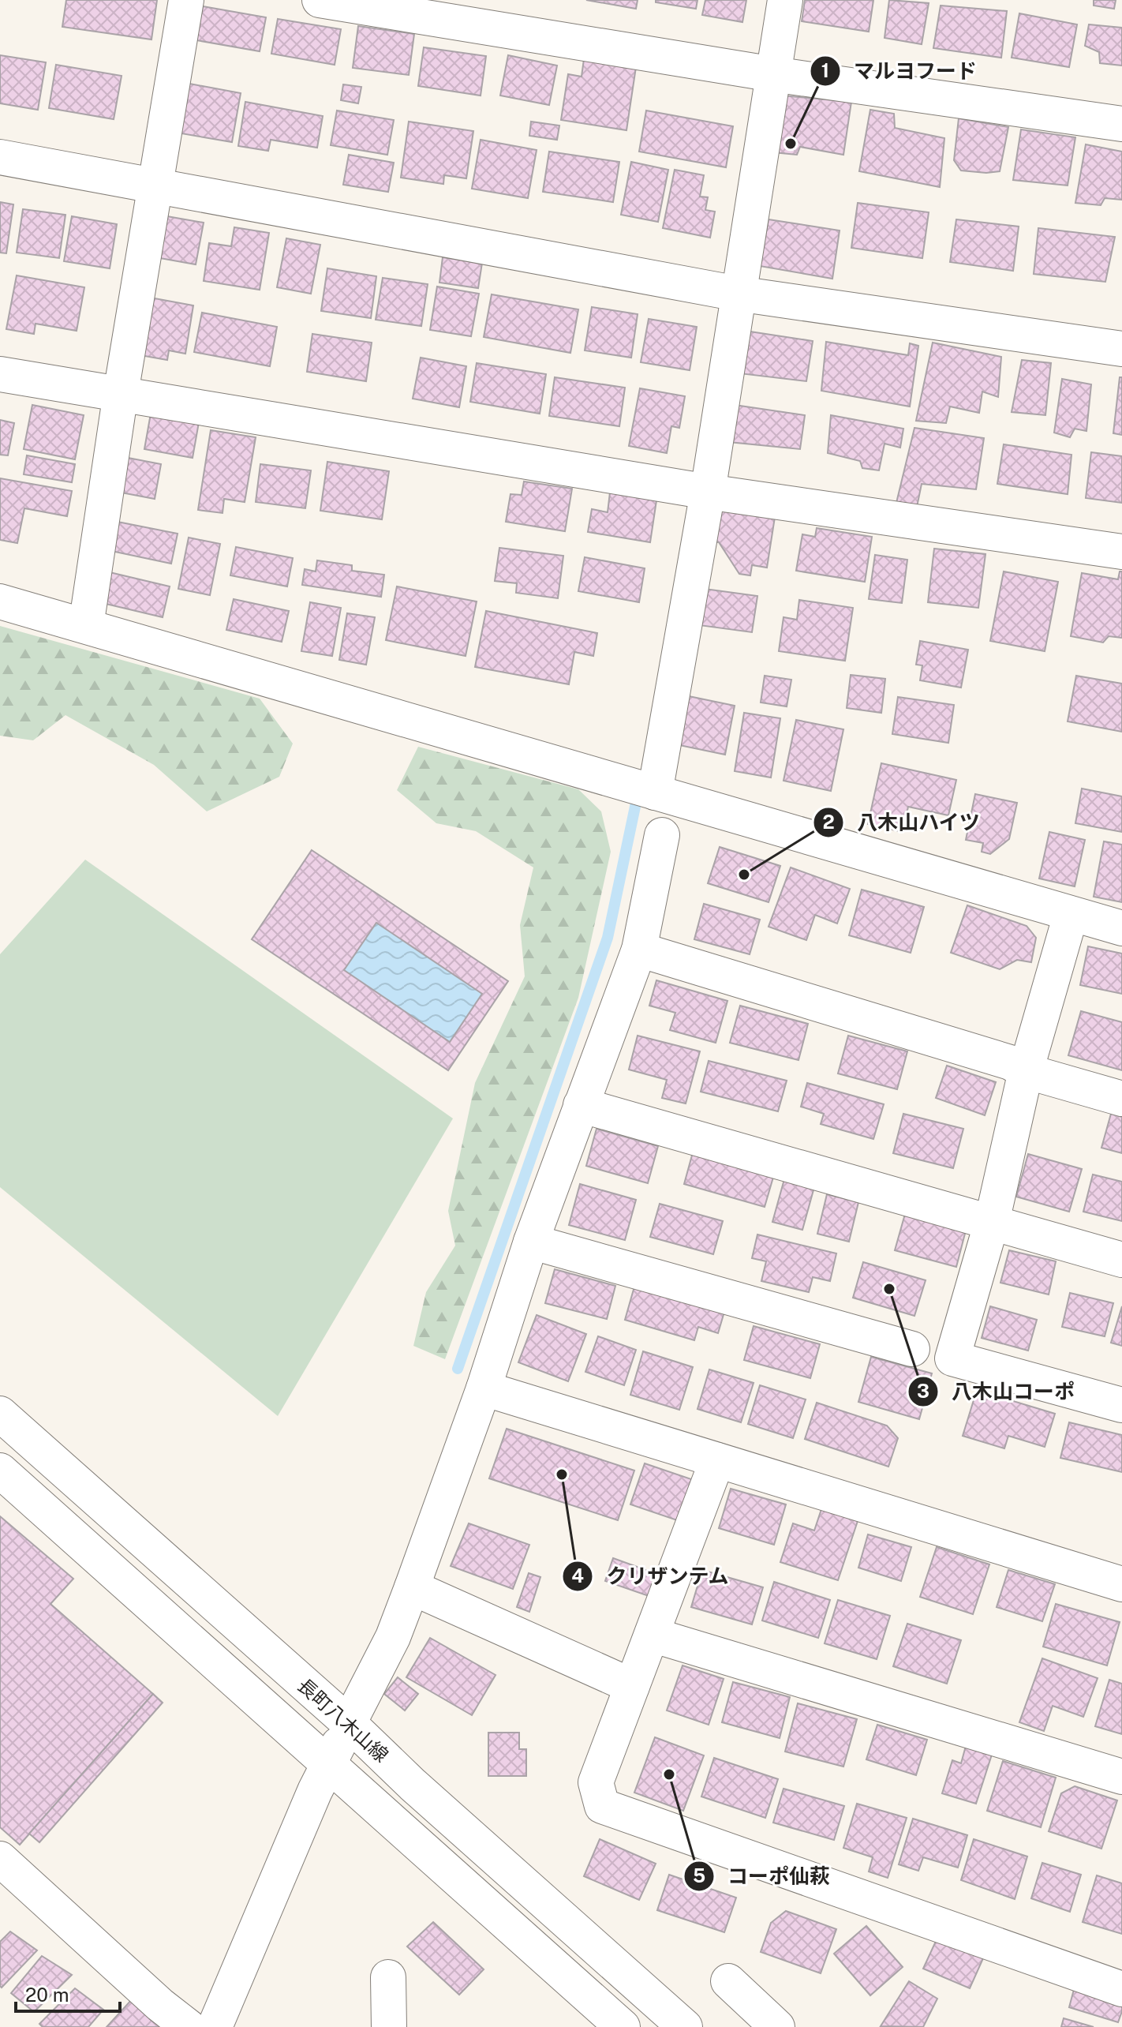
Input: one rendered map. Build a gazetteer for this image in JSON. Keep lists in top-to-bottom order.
{
  "streets": {
    "street": ["長町八木山線"]
  },
  "places": [
    "マルヨフード",
    "八木山ハイツ",
    "八木山コーポ",
    "クリザンテム",
    "コーポ仙萩"
  ],
  "scale_bar": "20 m"
}
